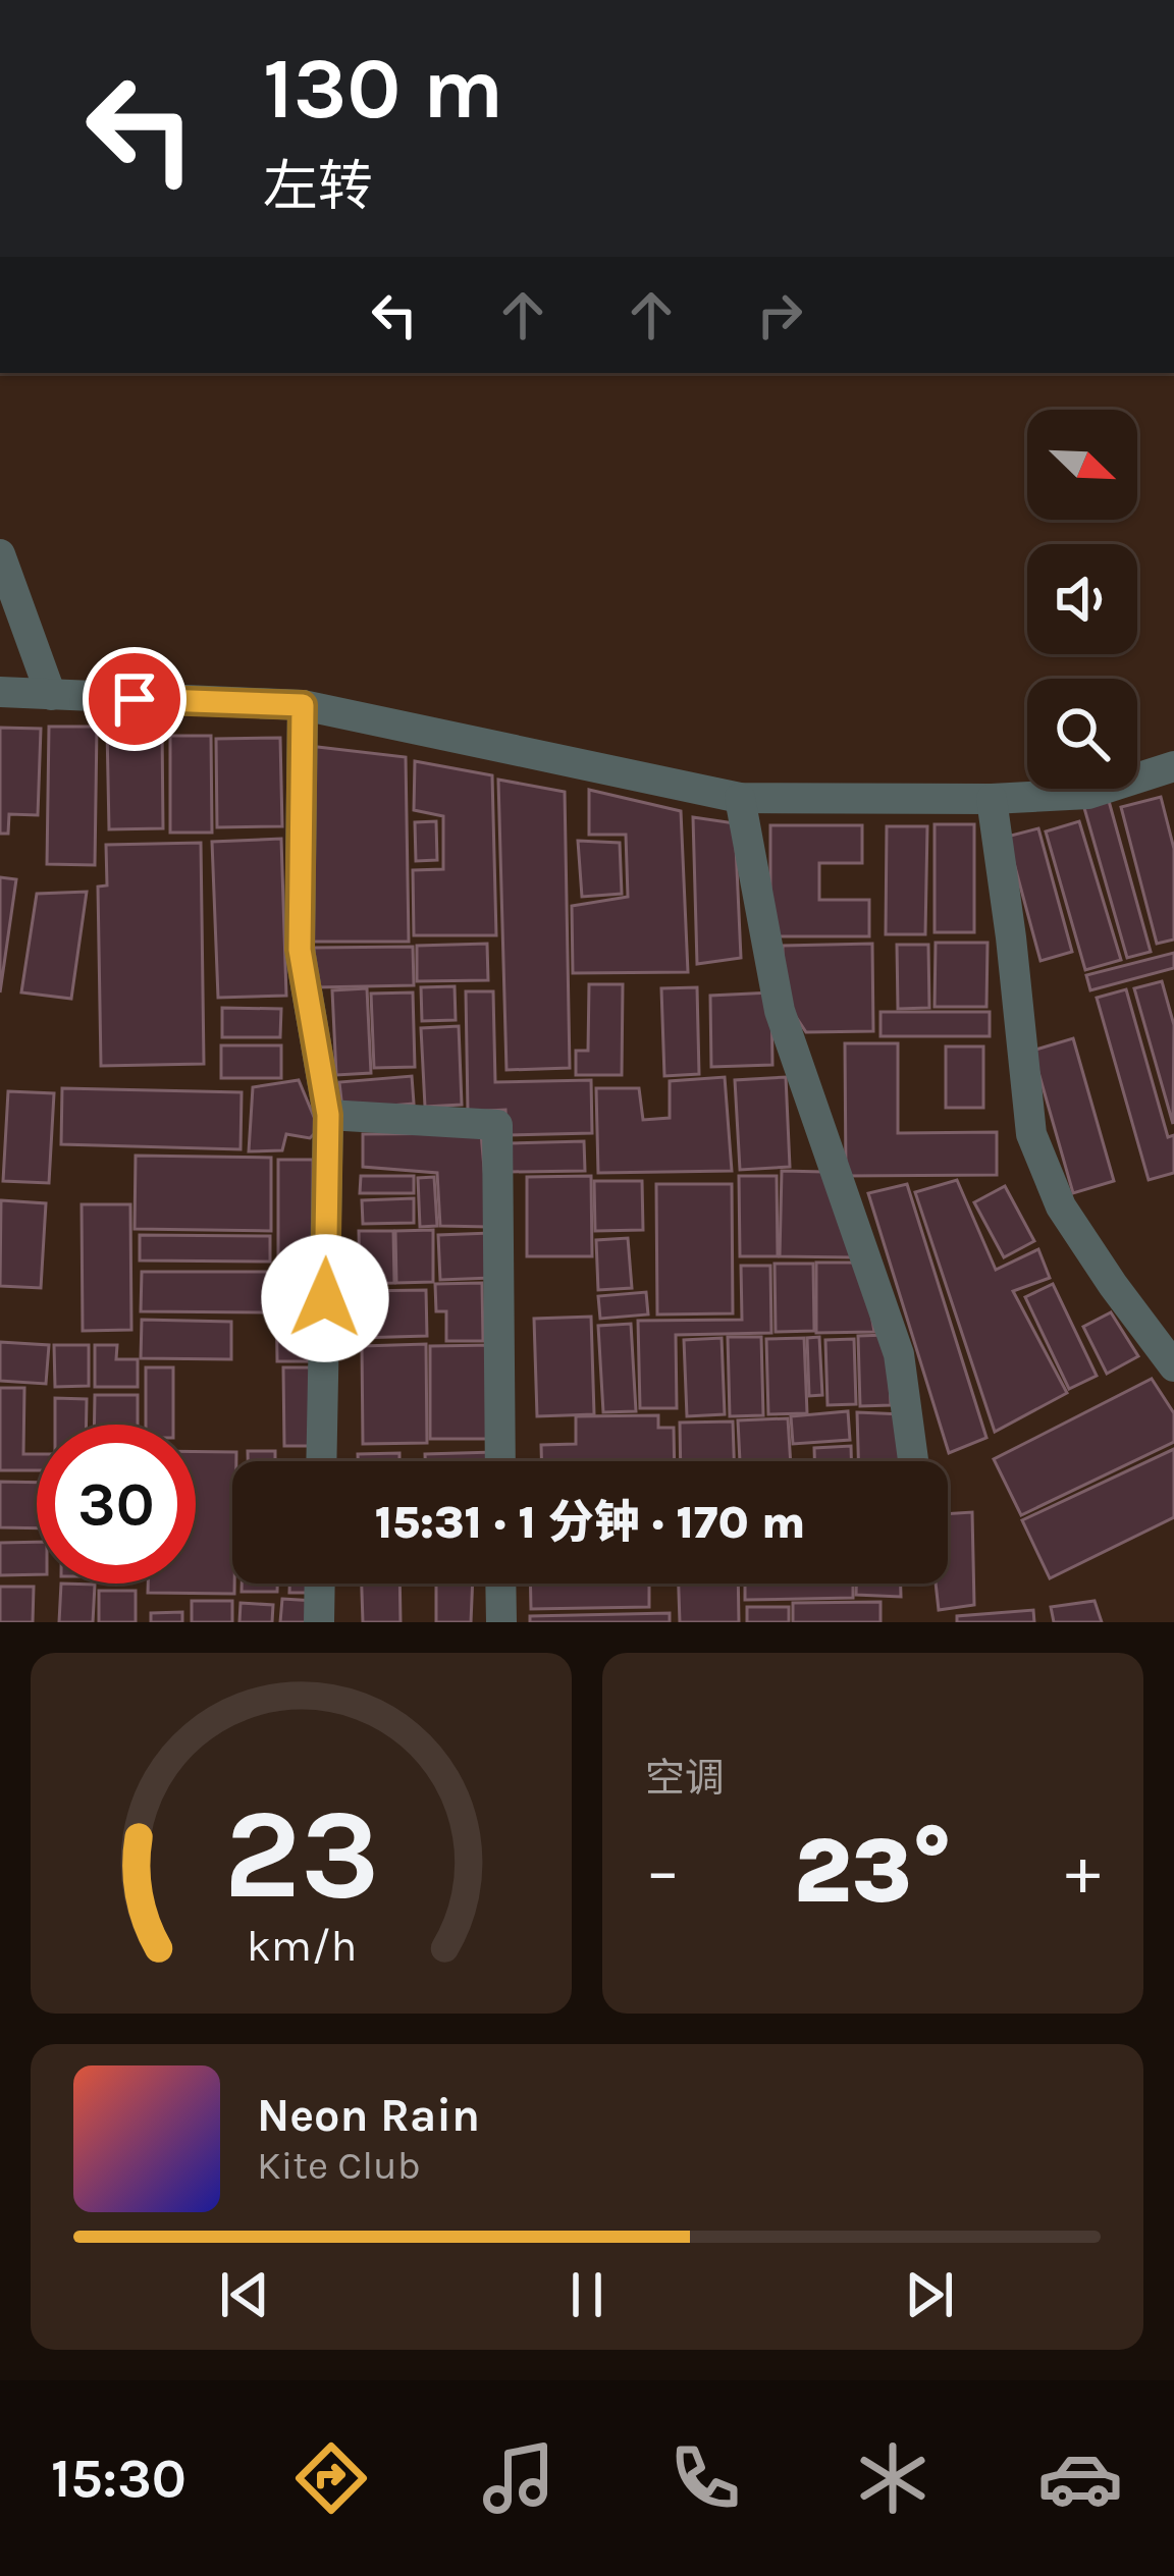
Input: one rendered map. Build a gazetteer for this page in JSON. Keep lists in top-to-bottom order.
{
  "north": "bottom right",
  "page": {
    "turn": ["130 m", "左转"],
    "limit": "30",
    "trip": "15:31 · 1 分钟 · 170 m",
    "tile": "空调",
    "heat": ["−", "23°", "+"],
    "song": ["Neon Rain", "Kite Club"],
    "tabs": "15:30",
    "gauge": ["23", "km/h"]
  }
}
